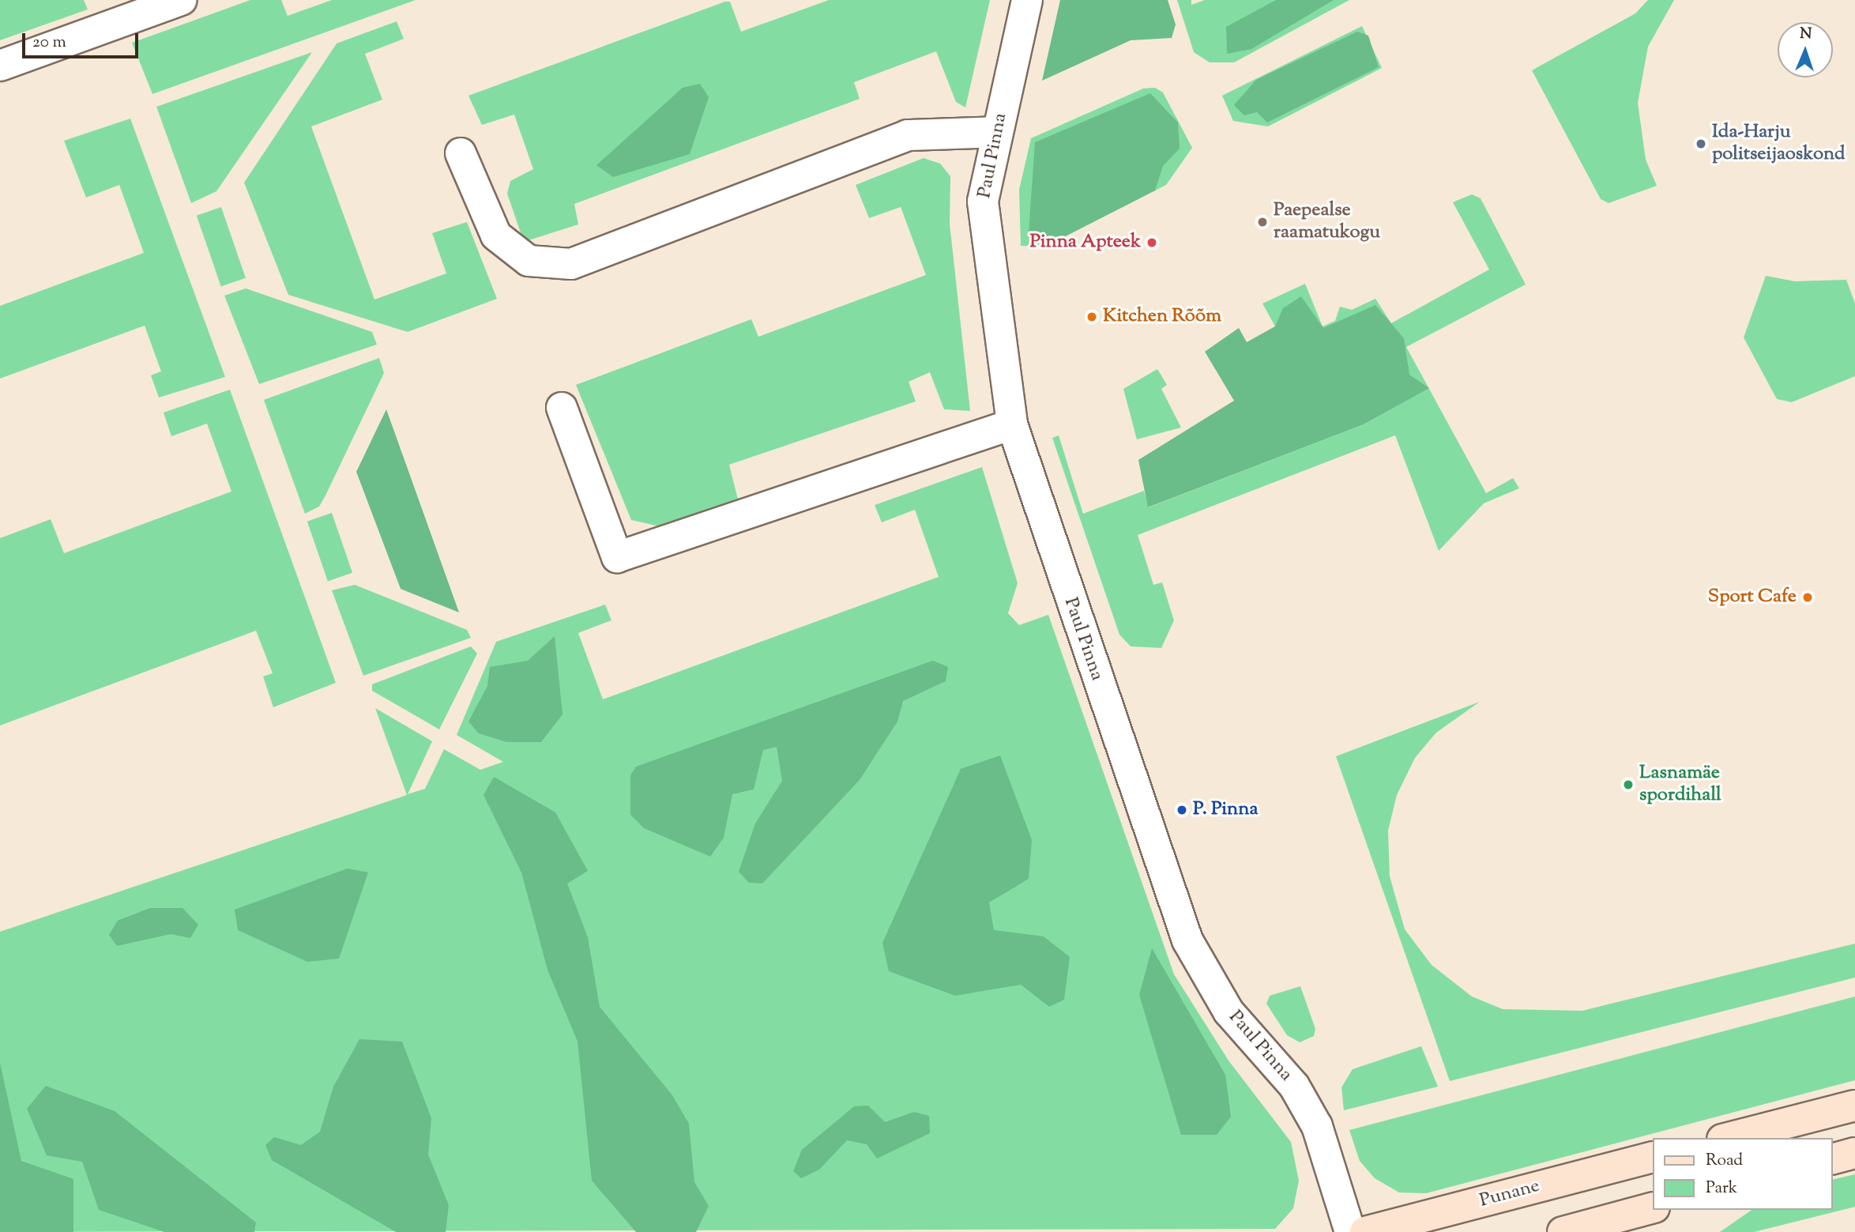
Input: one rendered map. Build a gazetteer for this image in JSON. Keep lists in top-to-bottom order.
{
  "streets": {
    "main road": ["Punane"],
    "street": ["Paul Pinna"]
  },
  "places": [
    "Ida-Harju politseijaoskond",
    "Paepealse raamatukogu",
    "Pinna Apteek",
    "Kitchen Rõõm",
    "Sport Cafe",
    "Lasnamäe spordihall",
    "P. Pinna"
  ],
  "legend": ["Road", "Park"],
  "scale_bar": "20 m",
  "north": "top"
}
